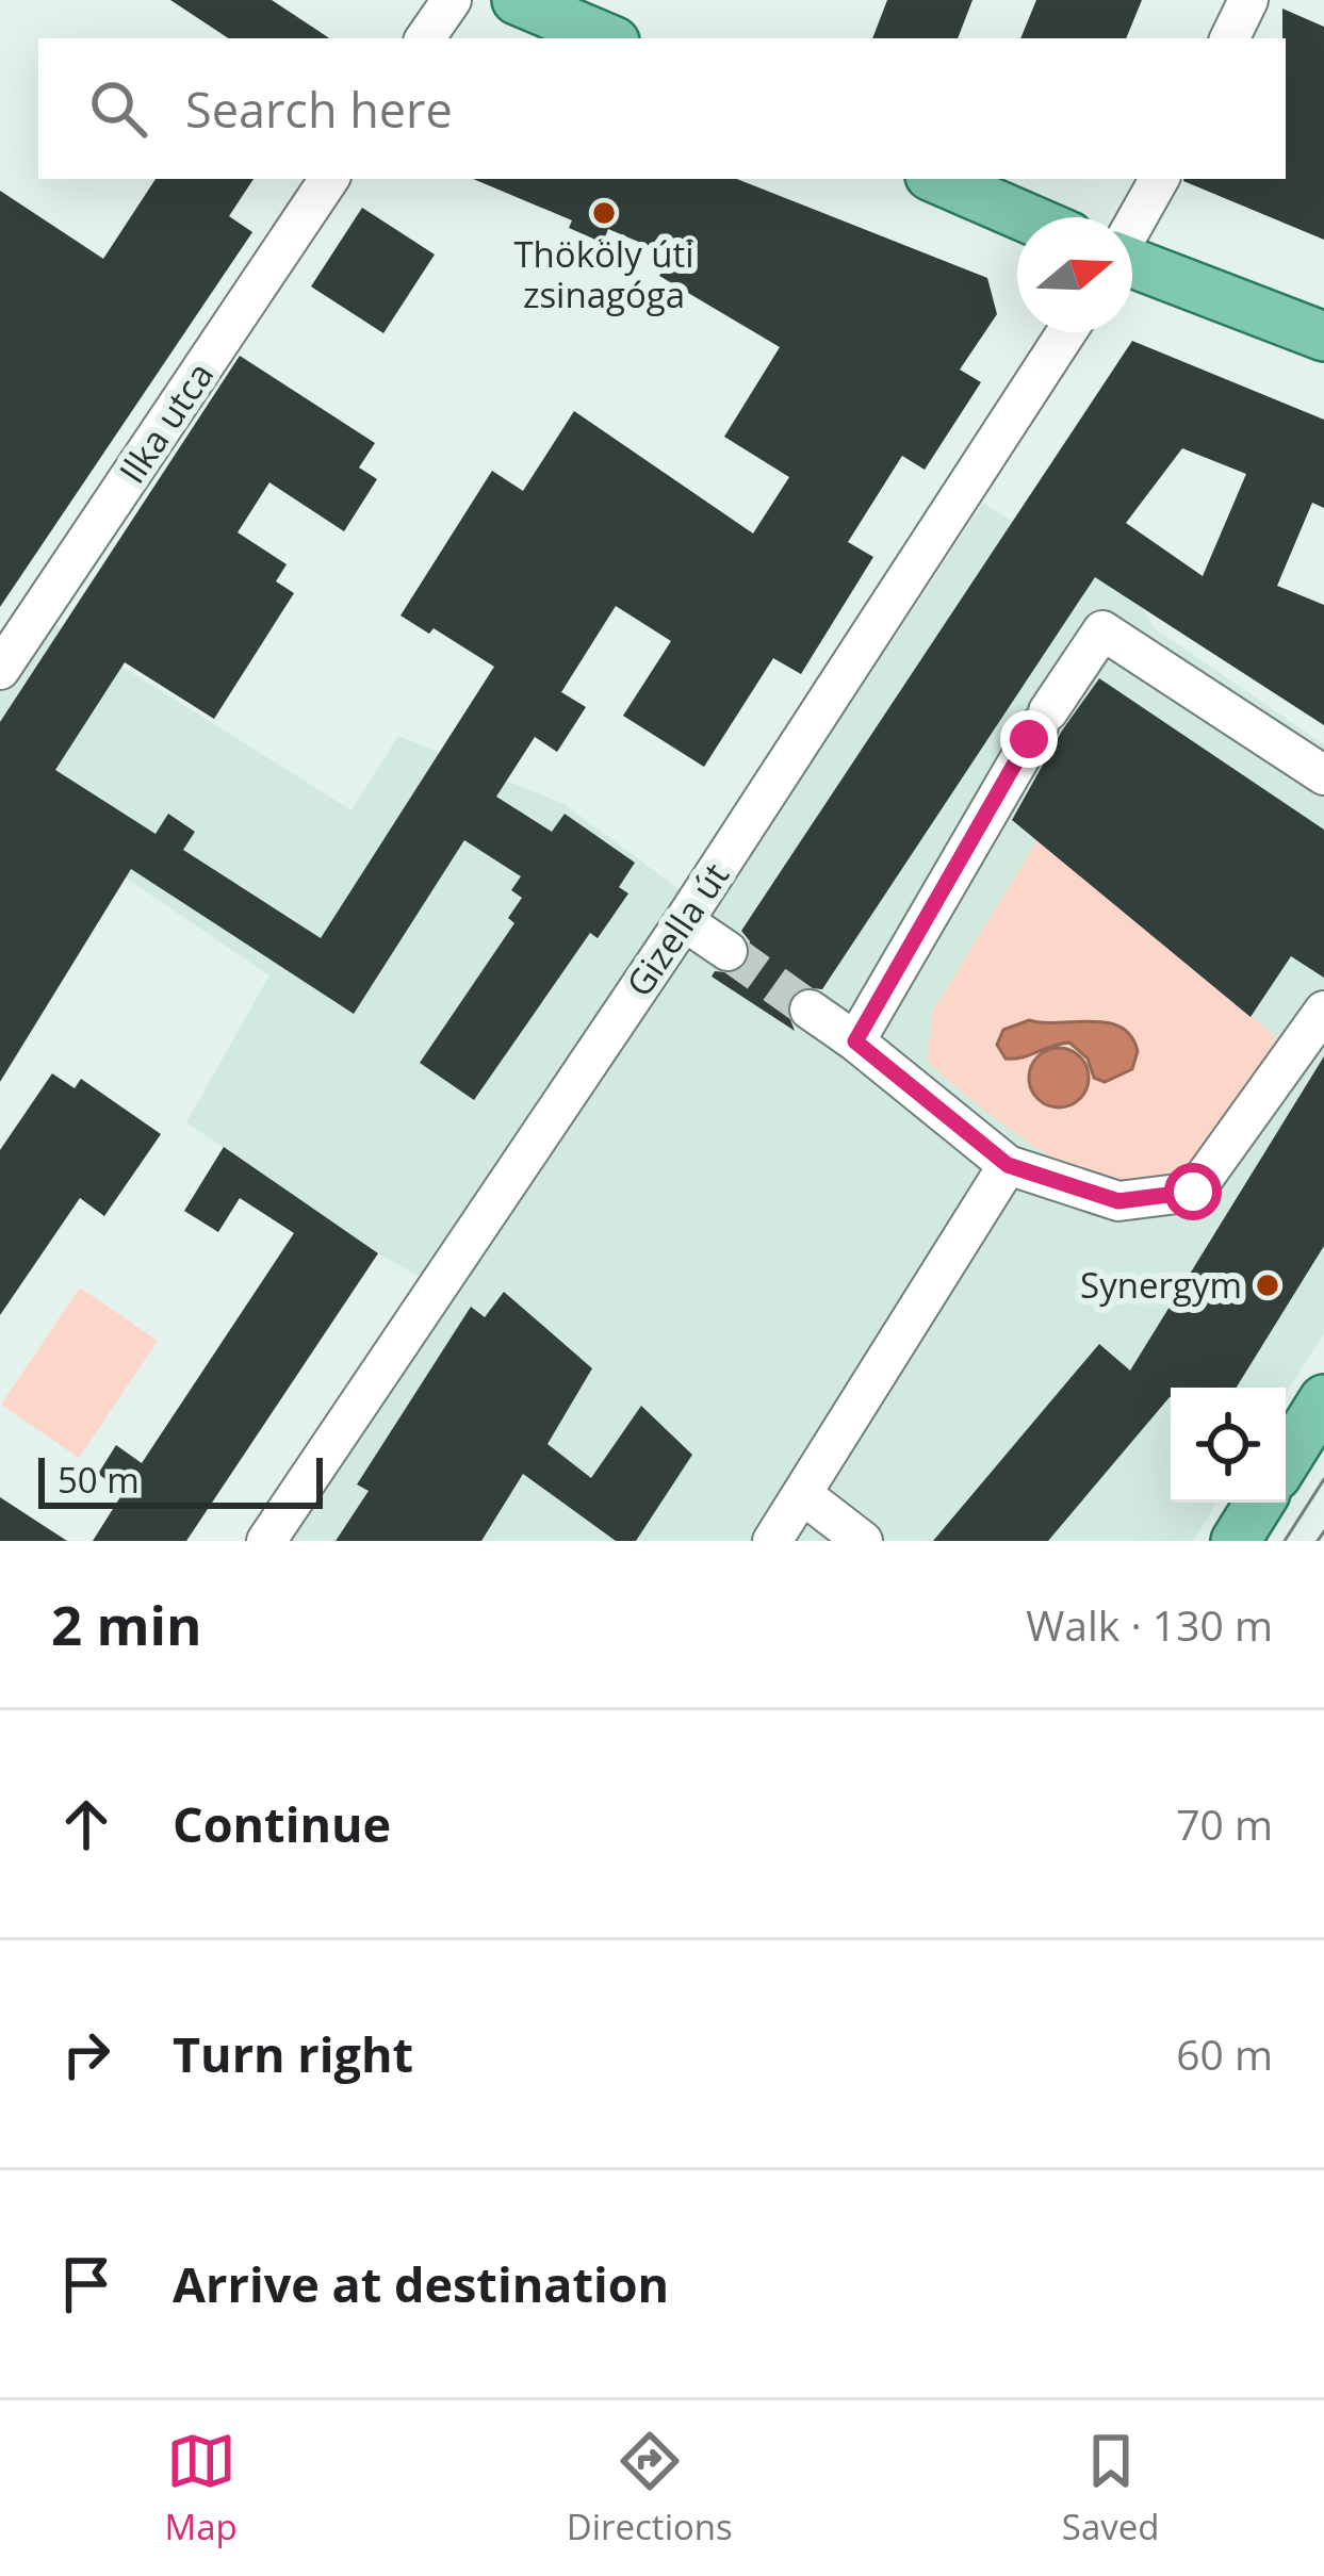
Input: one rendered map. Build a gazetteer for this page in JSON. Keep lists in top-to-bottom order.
{
  "streets": {
    "street": ["Ilka utca", "Gizella út"]
  },
  "places": ["Thököly úti zsinagóga", "Synergym"],
  "scale_bar": "50 m",
  "north": "right",
  "page": {
    "search": "Search here",
    "scale": "50 m",
    "heading": ["2 min", "Walk · 130 m"],
    "list": [
      ["Continue", "70 m"],
      ["Turn right", "60 m"],
      "Arrive at destination"
    ],
    "nav": ["Map", "Directions", "Saved"]
  }
}
